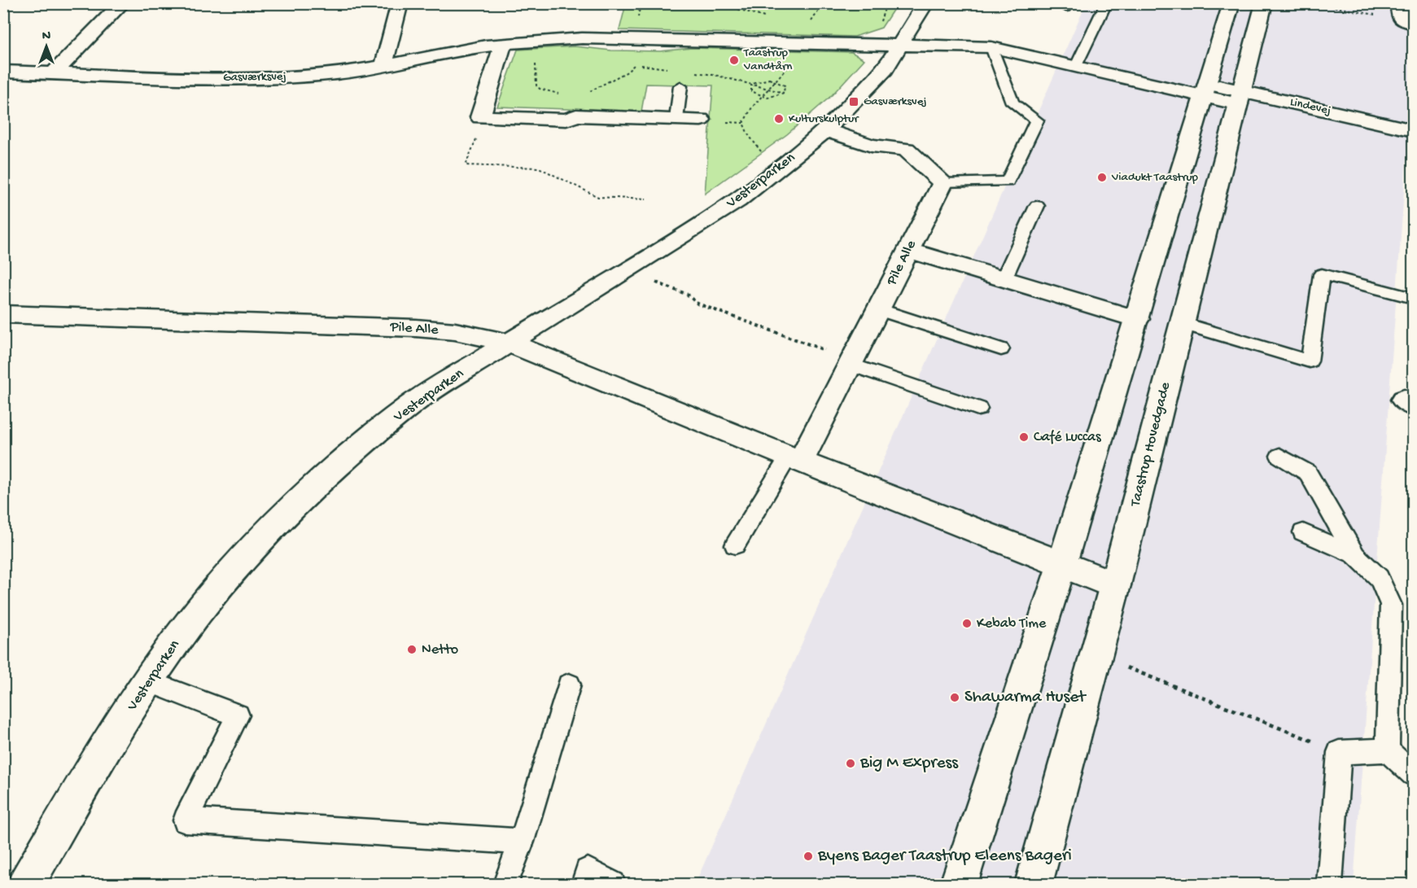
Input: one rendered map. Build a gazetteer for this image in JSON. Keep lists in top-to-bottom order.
{
  "streets": {
    "street": [
      "Gasværksvej",
      "Lindevej",
      "Vesterparken",
      "Pile Alle",
      "Taastrup Hovedgade"
    ]
  },
  "crossings": [
    ["Gasværksvej", "Lindevej"],
    ["Gasværksvej", "Vesterparken"],
    ["Gasværksvej", "Taastrup Hovedgade"],
    ["Lindevej", "Taastrup Hovedgade"],
    ["Vesterparken", "Pile Alle"],
    ["Pile Alle", "Taastrup Hovedgade"]
  ],
  "places": {
    "other": [
      "Taastrup Vandtårn",
      "Kulturskulptur",
      "Viadukt Taastrup",
      "Café Luccas",
      "Kebab Time",
      "Netto",
      "Shawarma Huset",
      "Big M Express",
      "Byens Bager Taastrup Eleens Bageri"
    ],
    "transit": ["Gasværksvej"]
  },
  "north": "top"
}
